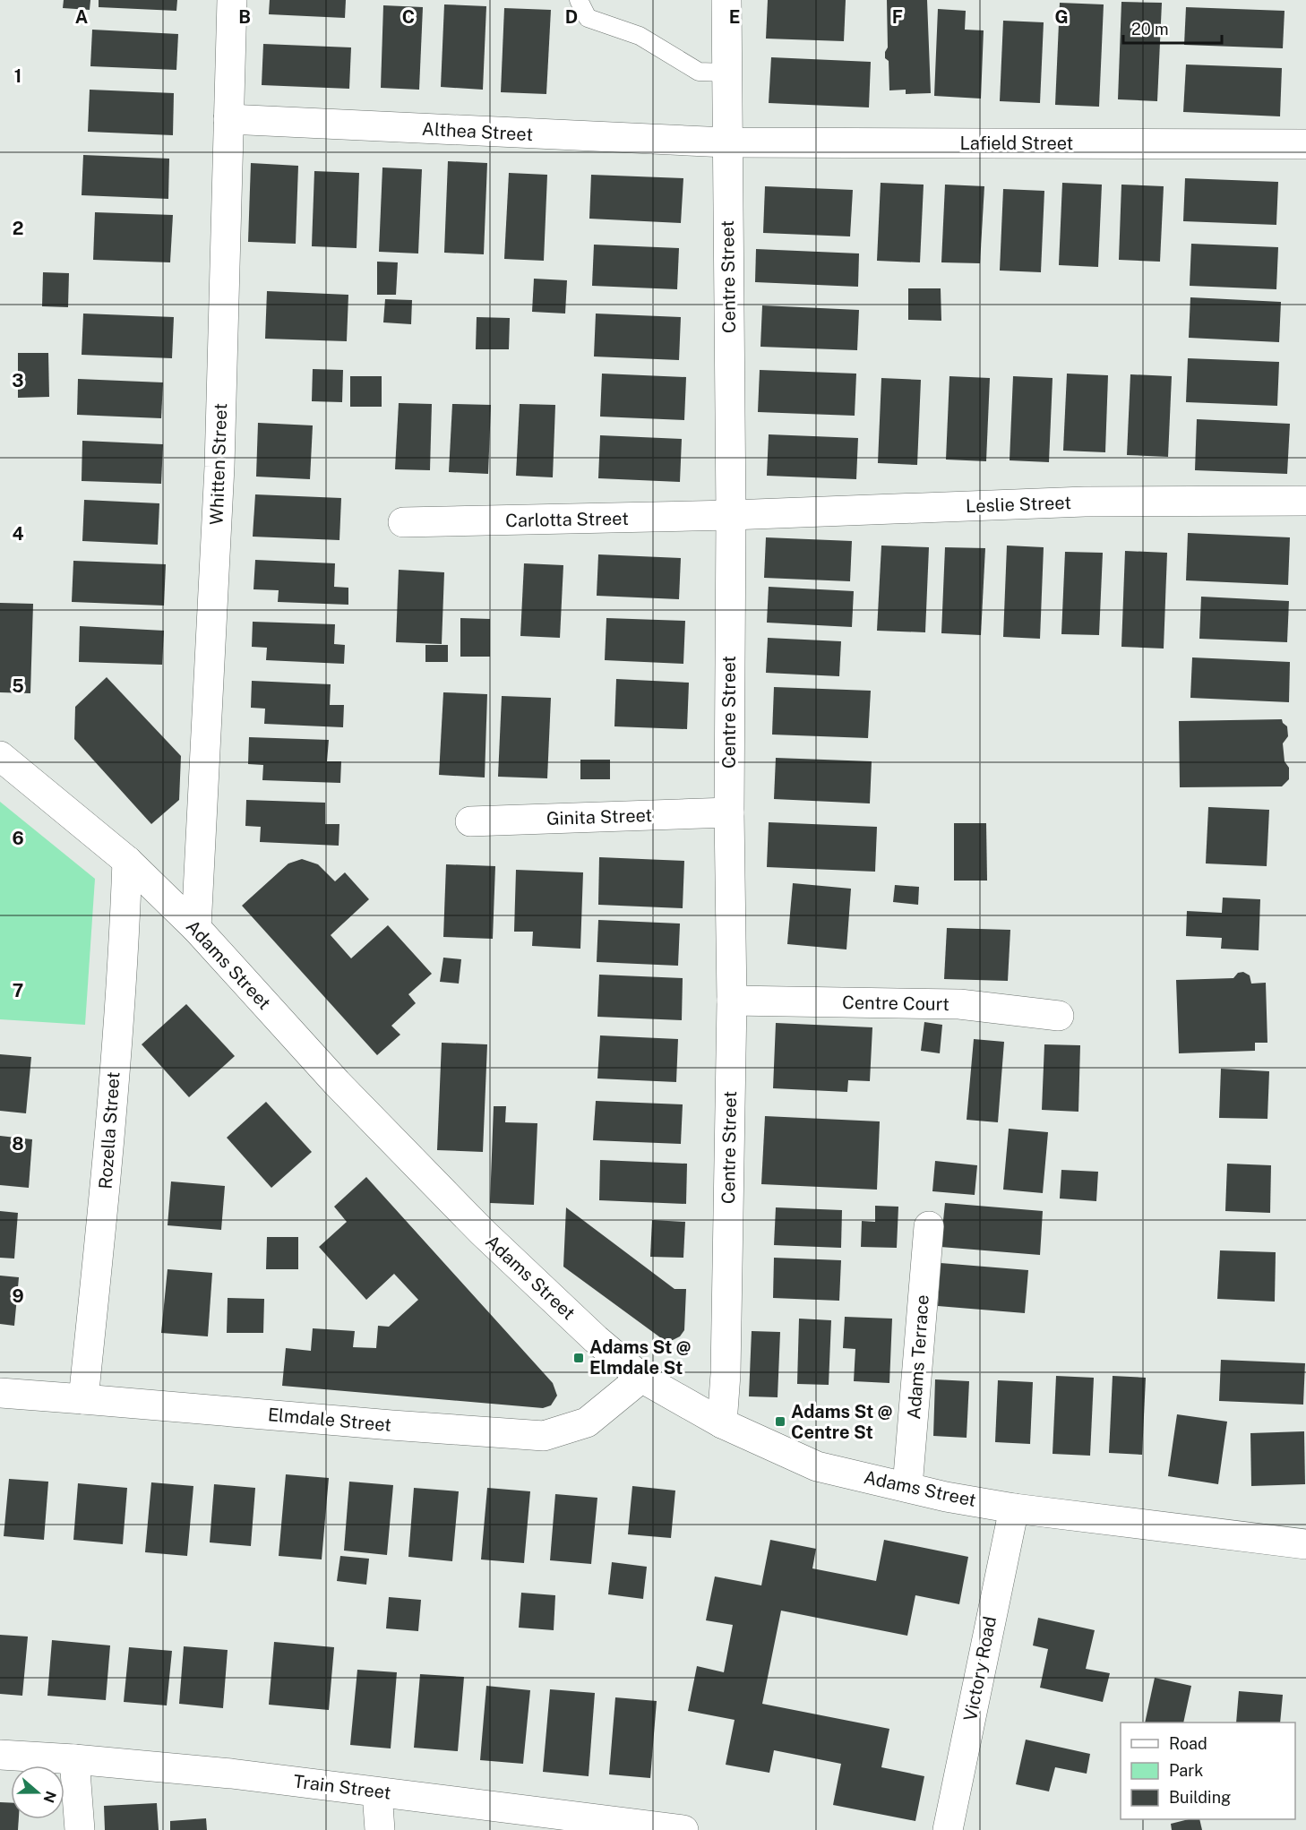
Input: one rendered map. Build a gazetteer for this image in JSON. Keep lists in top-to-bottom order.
{
  "streets": {
    "street": [
      "Althea Street",
      "Lafield Street",
      "Centre Street",
      "Whitten Street",
      "Leslie Street",
      "Carlotta Street",
      "Ginita Street",
      "Adams Street",
      "Centre Court",
      "Rozella Street",
      "Adams Terrace",
      "Elmdale Street",
      "Victory Road",
      "Train Street"
    ]
  },
  "crossings": [
    ["Althea Street", "Lafield Street"],
    ["Althea Street", "Centre Street"],
    ["Althea Street", "Whitten Street"],
    ["Lafield Street", "Centre Street"],
    ["Centre Street", "Leslie Street"],
    ["Centre Street", "Carlotta Street"],
    ["Centre Street", "Ginita Street"],
    ["Centre Street", "Adams Street"],
    ["Centre Street", "Centre Court"],
    ["Whitten Street", "Adams Street"],
    ["Leslie Street", "Carlotta Street"],
    ["Adams Street", "Rozella Street"],
    ["Adams Street", "Adams Terrace"],
    ["Adams Street", "Elmdale Street"],
    ["Adams Street", "Victory Road"],
    ["Rozella Street", "Elmdale Street"]
  ],
  "places": {
    "transit": ["Adams St @ Elmdale St", "Adams St @ Centre St"]
  },
  "legend": ["Road", "Park", "Building"],
  "scale_bar": "20 m",
  "north": "right",
  "grid": {
    "columns": [
      "A",
      "B",
      "C",
      "D",
      "E",
      "F",
      "G"
    ],
    "rows": [
      "1",
      "2",
      "3",
      "4",
      "5",
      "6",
      "7",
      "8",
      "9"
    ]
  }
}
